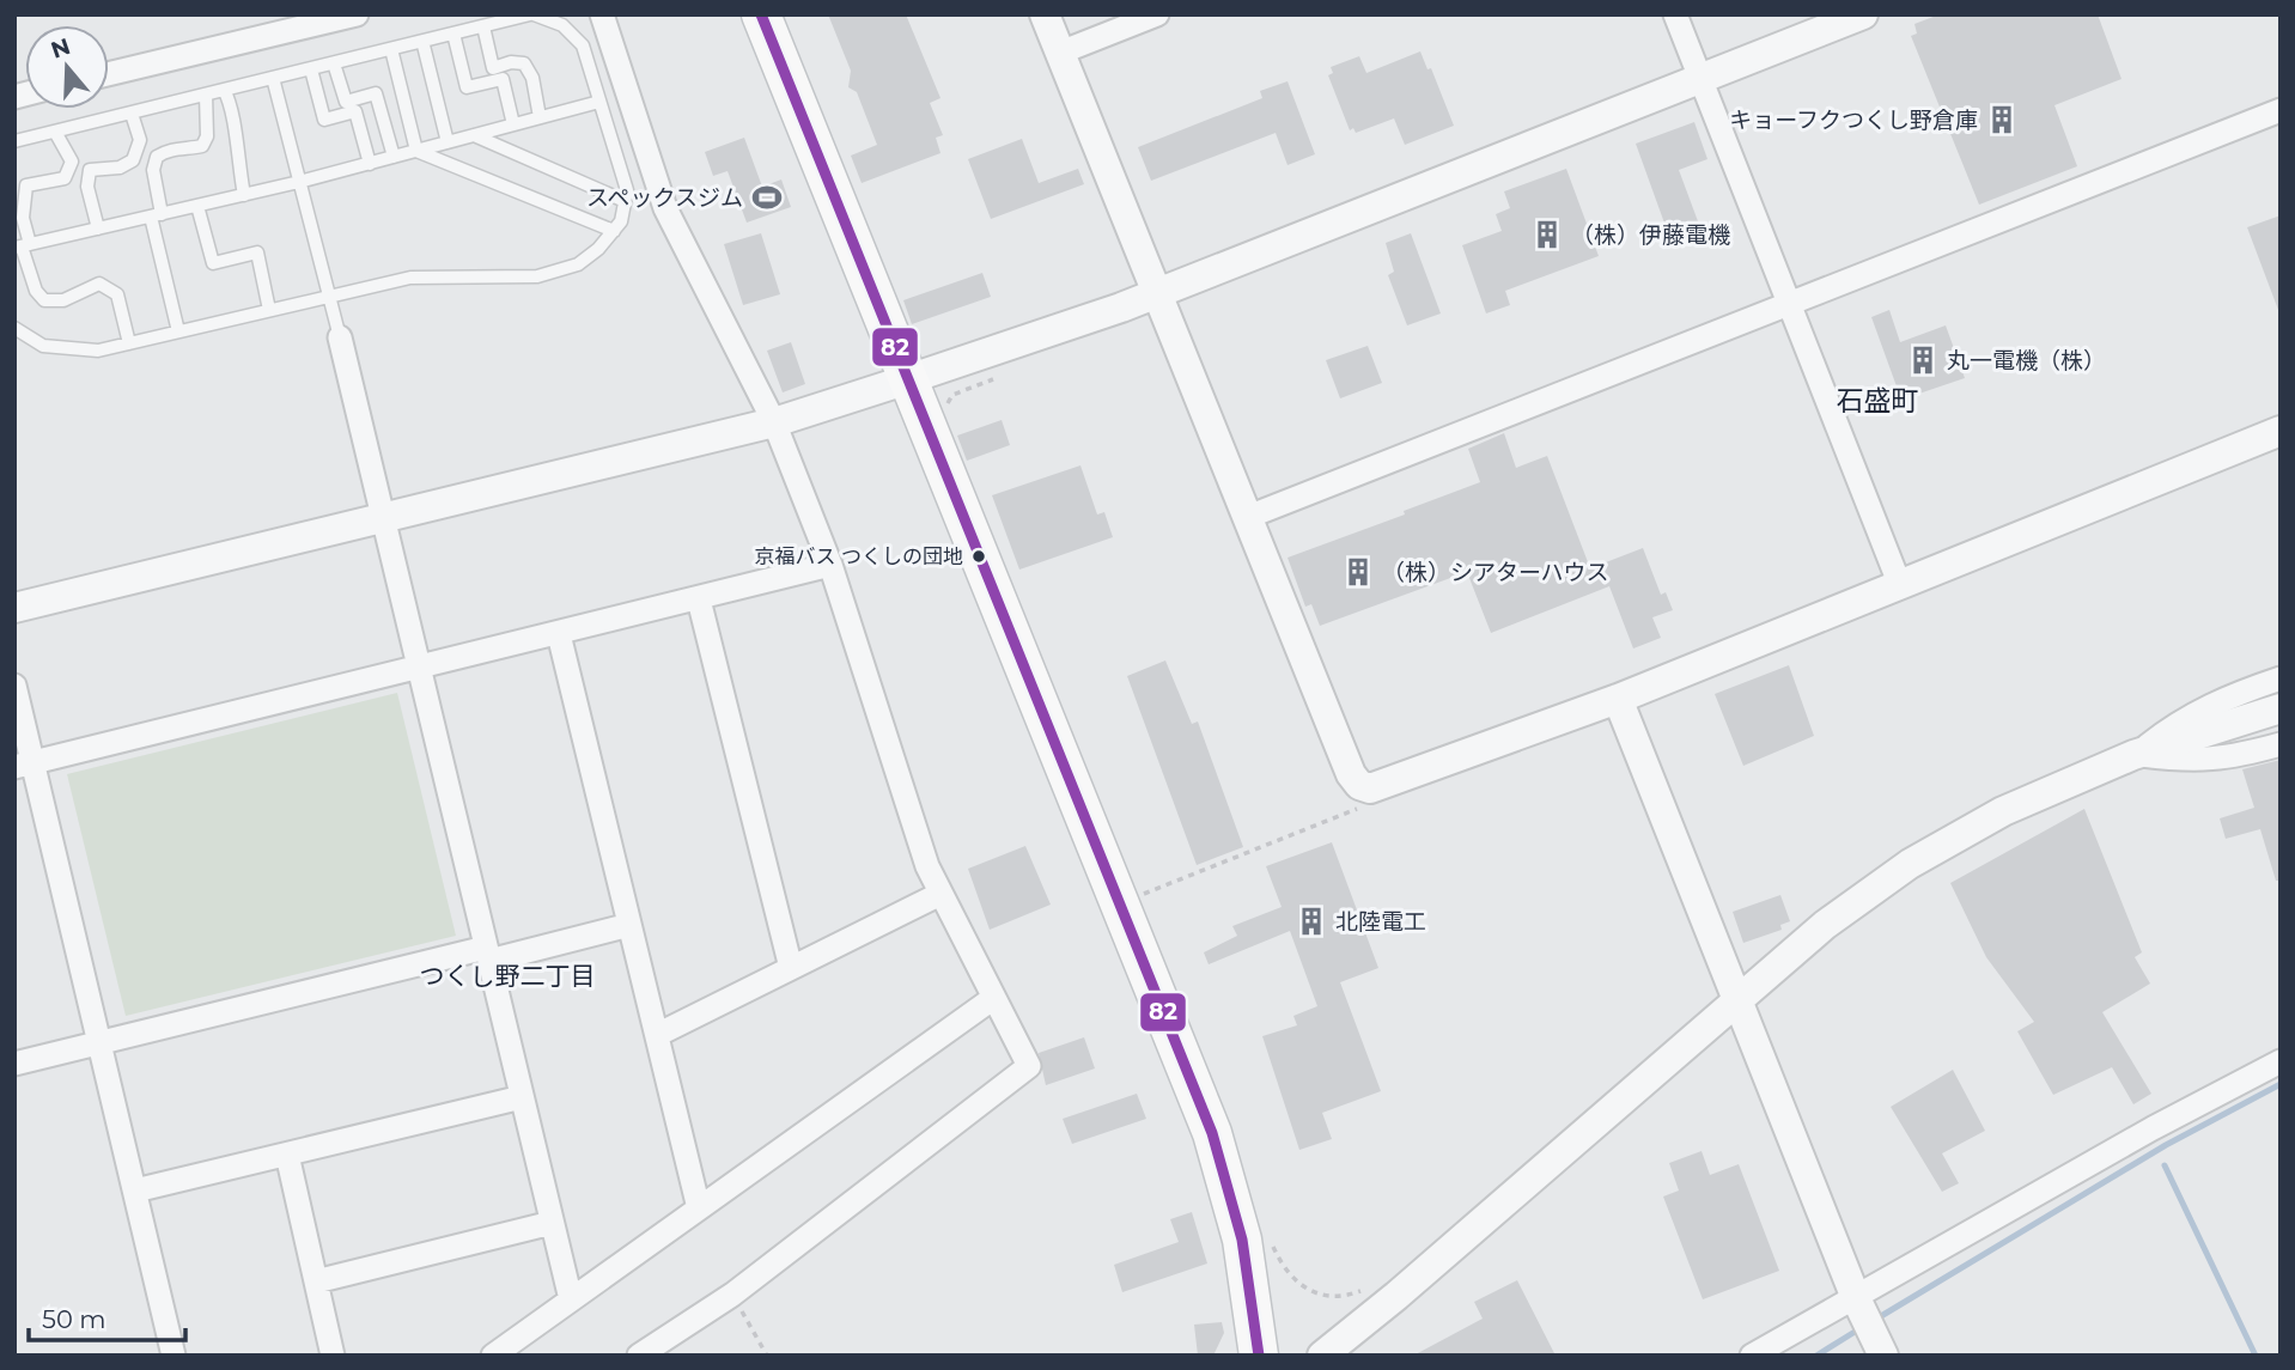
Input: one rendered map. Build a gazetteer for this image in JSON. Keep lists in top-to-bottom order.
{
  "districts": ["石盛町", "つくし野二丁目"],
  "places": {
    "building": [
      "キョーフクつくし野倉庫",
      "（株）伊藤電機",
      "丸一電機（株）",
      "（株）シアターハウス",
      "北陸電工"
    ],
    "sports": ["スペックスジム"],
    "other": ["京福バス つくしの団地"]
  },
  "lines": ["transit line 82"],
  "scale_bar": "50 m",
  "north": "top"
}
